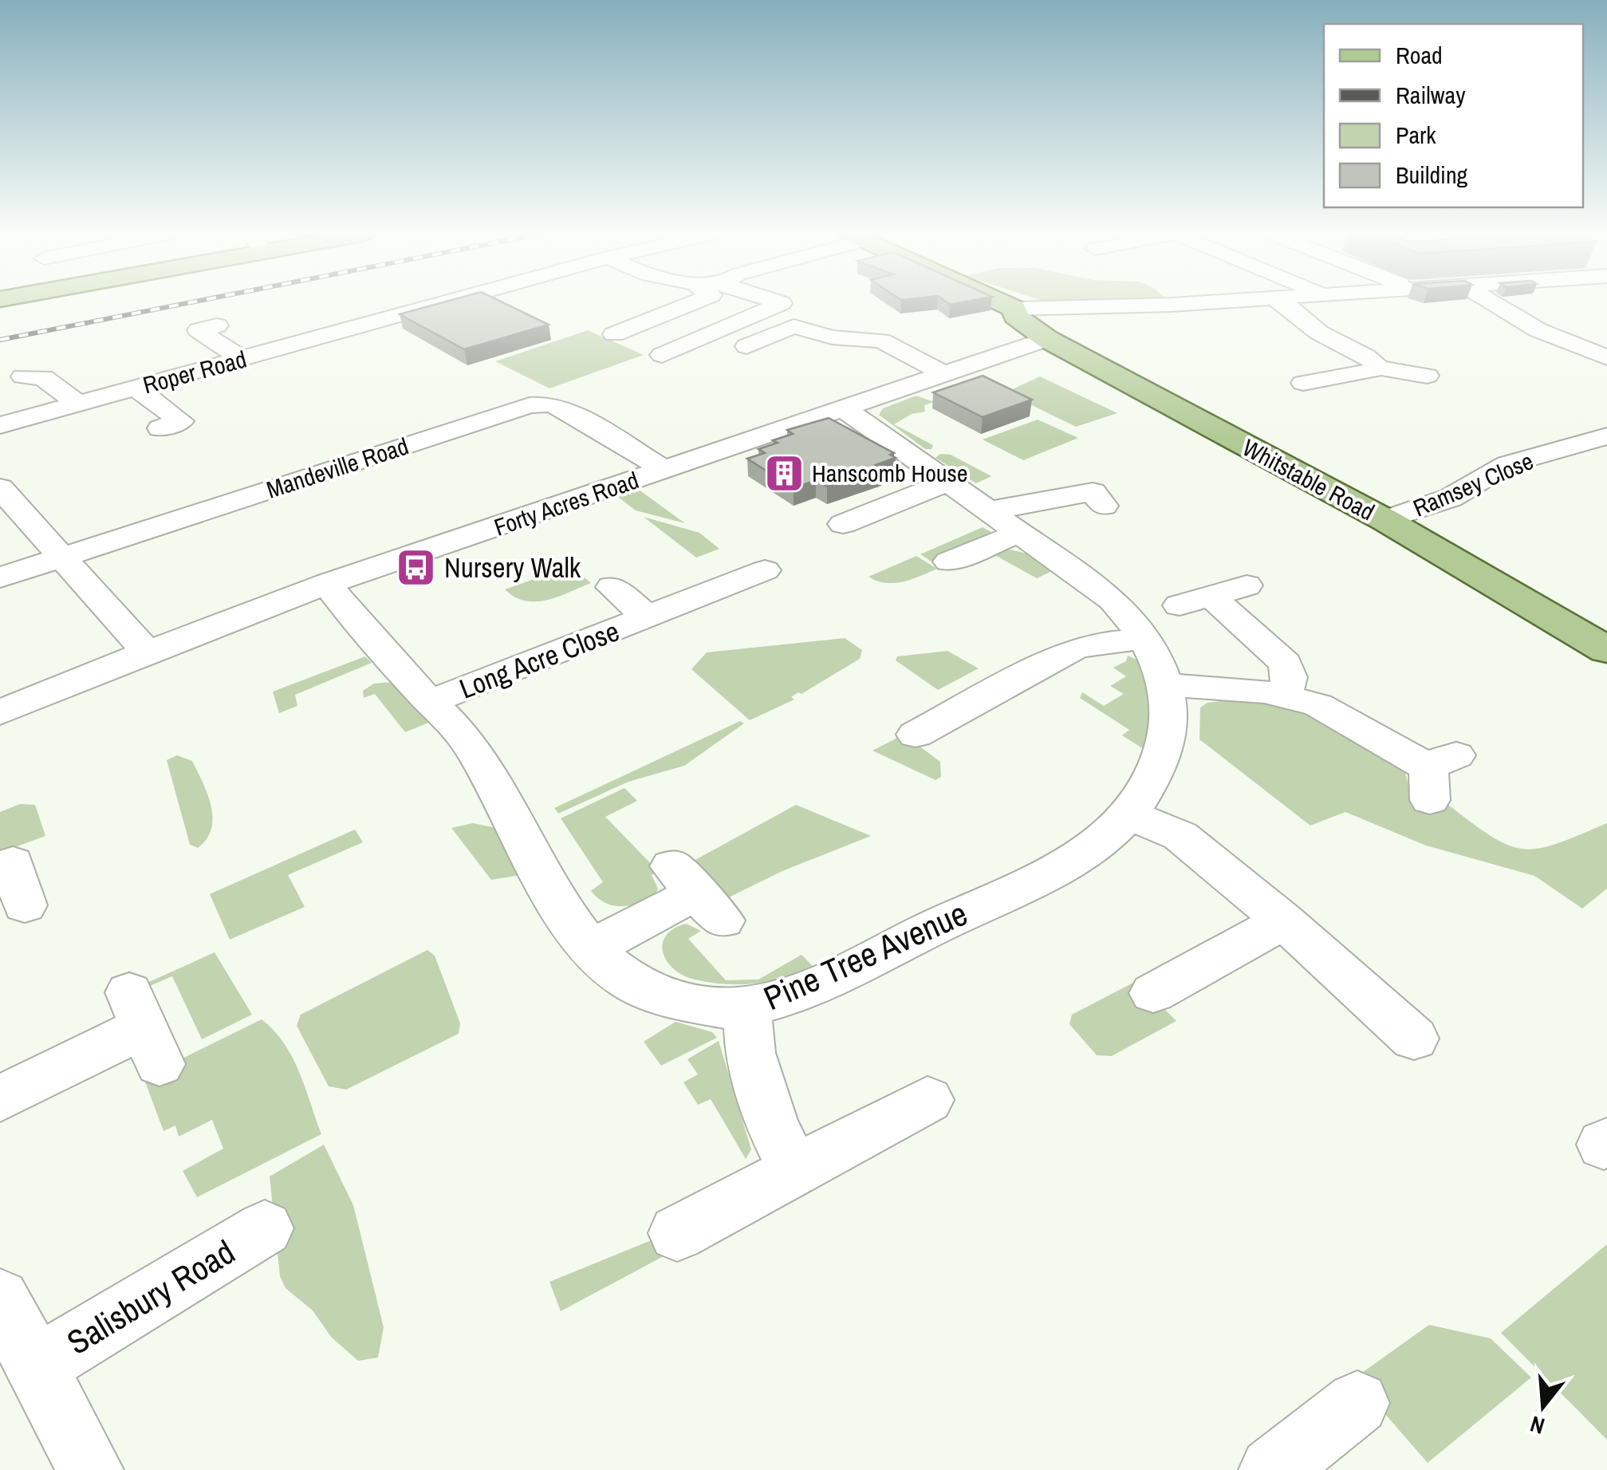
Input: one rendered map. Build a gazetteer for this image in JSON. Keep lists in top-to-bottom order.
{
  "streets": {
    "main road": ["Whitstable Road"],
    "street": [
      "Roper Road",
      "Mandeville Road",
      "Ramsey Close",
      "Forty Acres Road",
      "Long Acre Close",
      "Pine Tree Avenue",
      "Salisbury Road"
    ]
  },
  "crossings": [
    ["Mandeville Road", "Forty Acres Road"],
    ["Whitstable Road", "Ramsey Close"],
    ["Whitstable Road", "Forty Acres Road"],
    ["Forty Acres Road", "Pine Tree Avenue"],
    ["Long Acre Close", "Pine Tree Avenue"]
  ],
  "places": {
    "building": ["Hanscomb House"],
    "bus stop": ["Nursery Walk"]
  },
  "legend": [
    "Road",
    "Railway",
    "Park",
    "Building"
  ],
  "north": "bottom"
}
